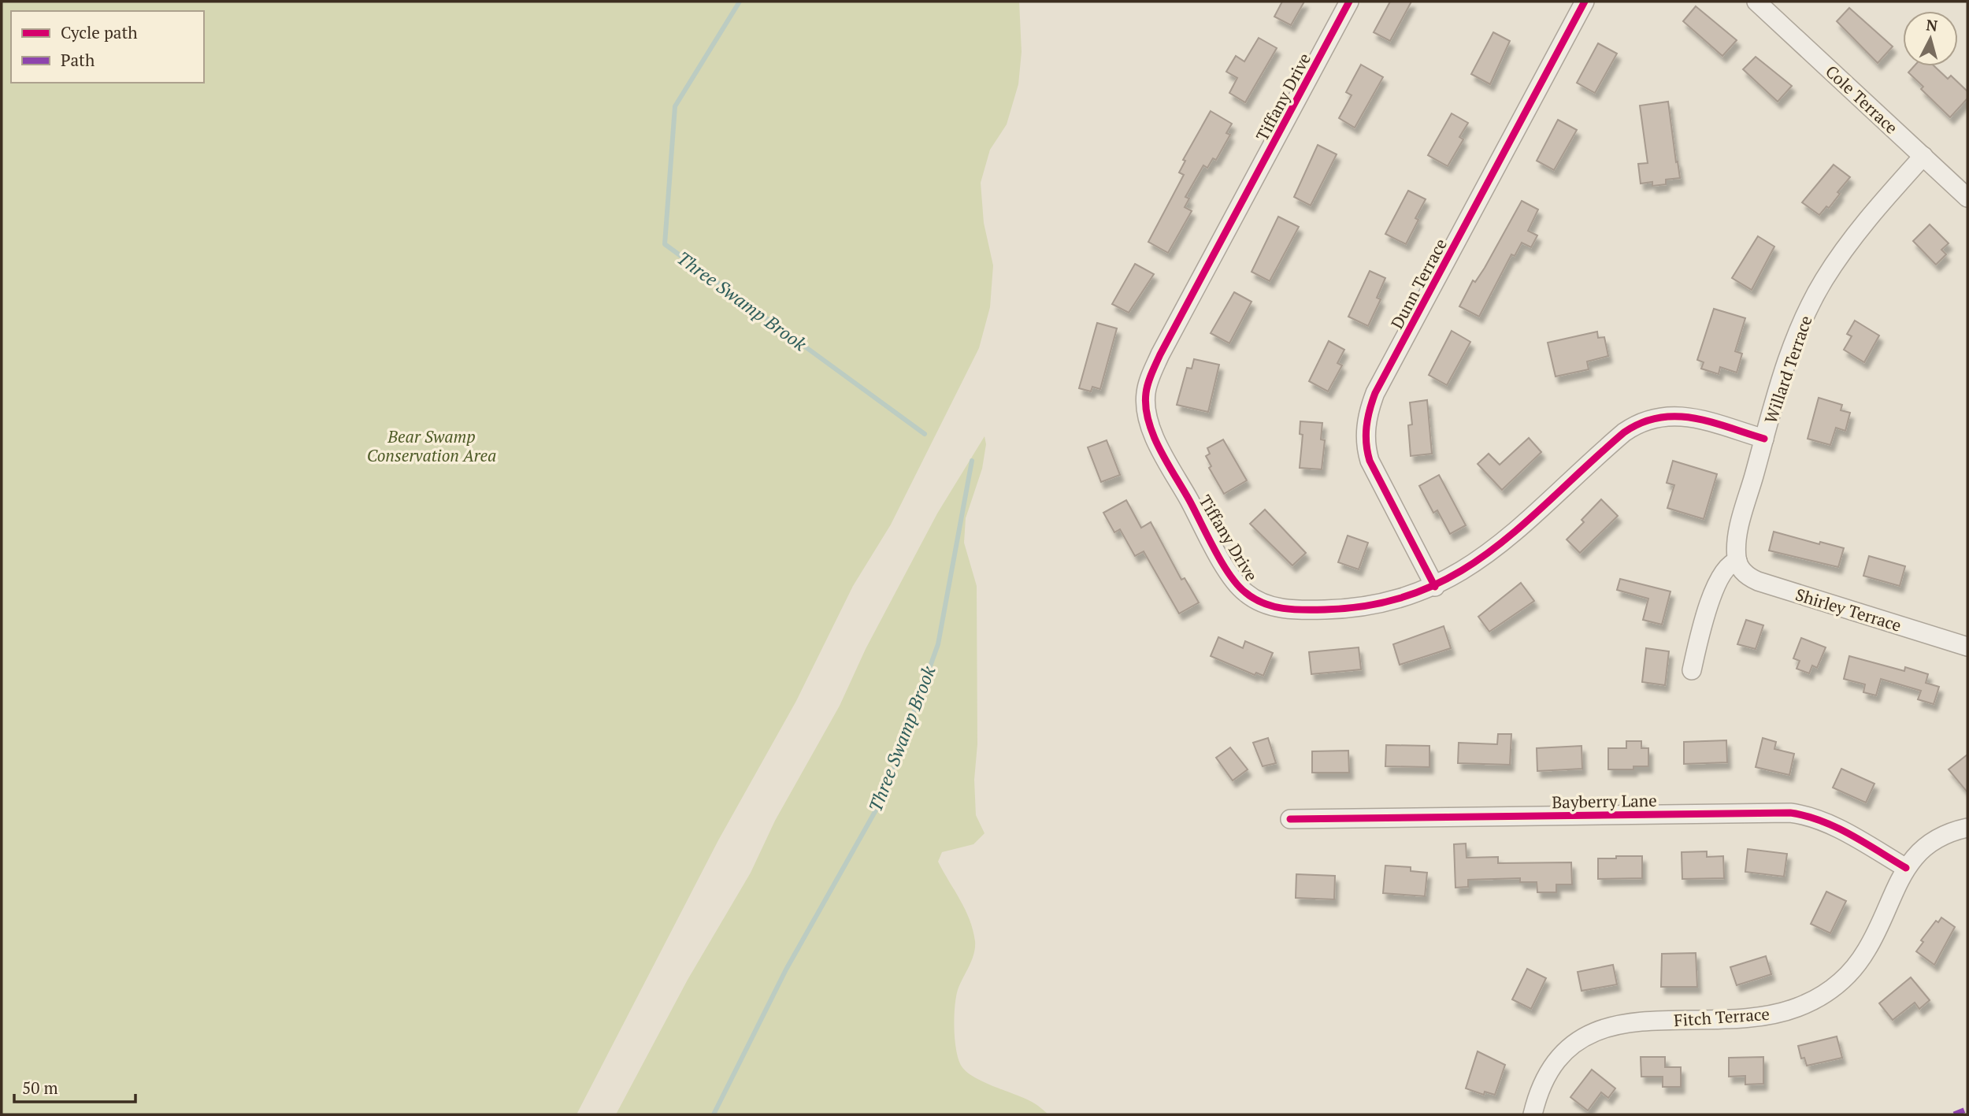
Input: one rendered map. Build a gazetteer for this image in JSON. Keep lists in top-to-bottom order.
{
  "streets": {
    "street": [
      "Tiffany Drive",
      "Cole Terrace",
      "Dunn Terrace",
      "Willard Terrace",
      "Shirley Terrace",
      "Bayberry Lane",
      "Fitch Terrace"
    ]
  },
  "crossings": [
    ["Tiffany Drive", "Dunn Terrace"],
    ["Tiffany Drive", "Willard Terrace"],
    ["Cole Terrace", "Willard Terrace"],
    ["Willard Terrace", "Shirley Terrace"],
    ["Bayberry Lane", "Fitch Terrace"]
  ],
  "water": ["Three Swamp Brook"],
  "parks": ["Bear Swamp Conservation Area"],
  "legend": ["Cycle path", "Path"],
  "scale_bar": "50 m",
  "north": "top"
}
